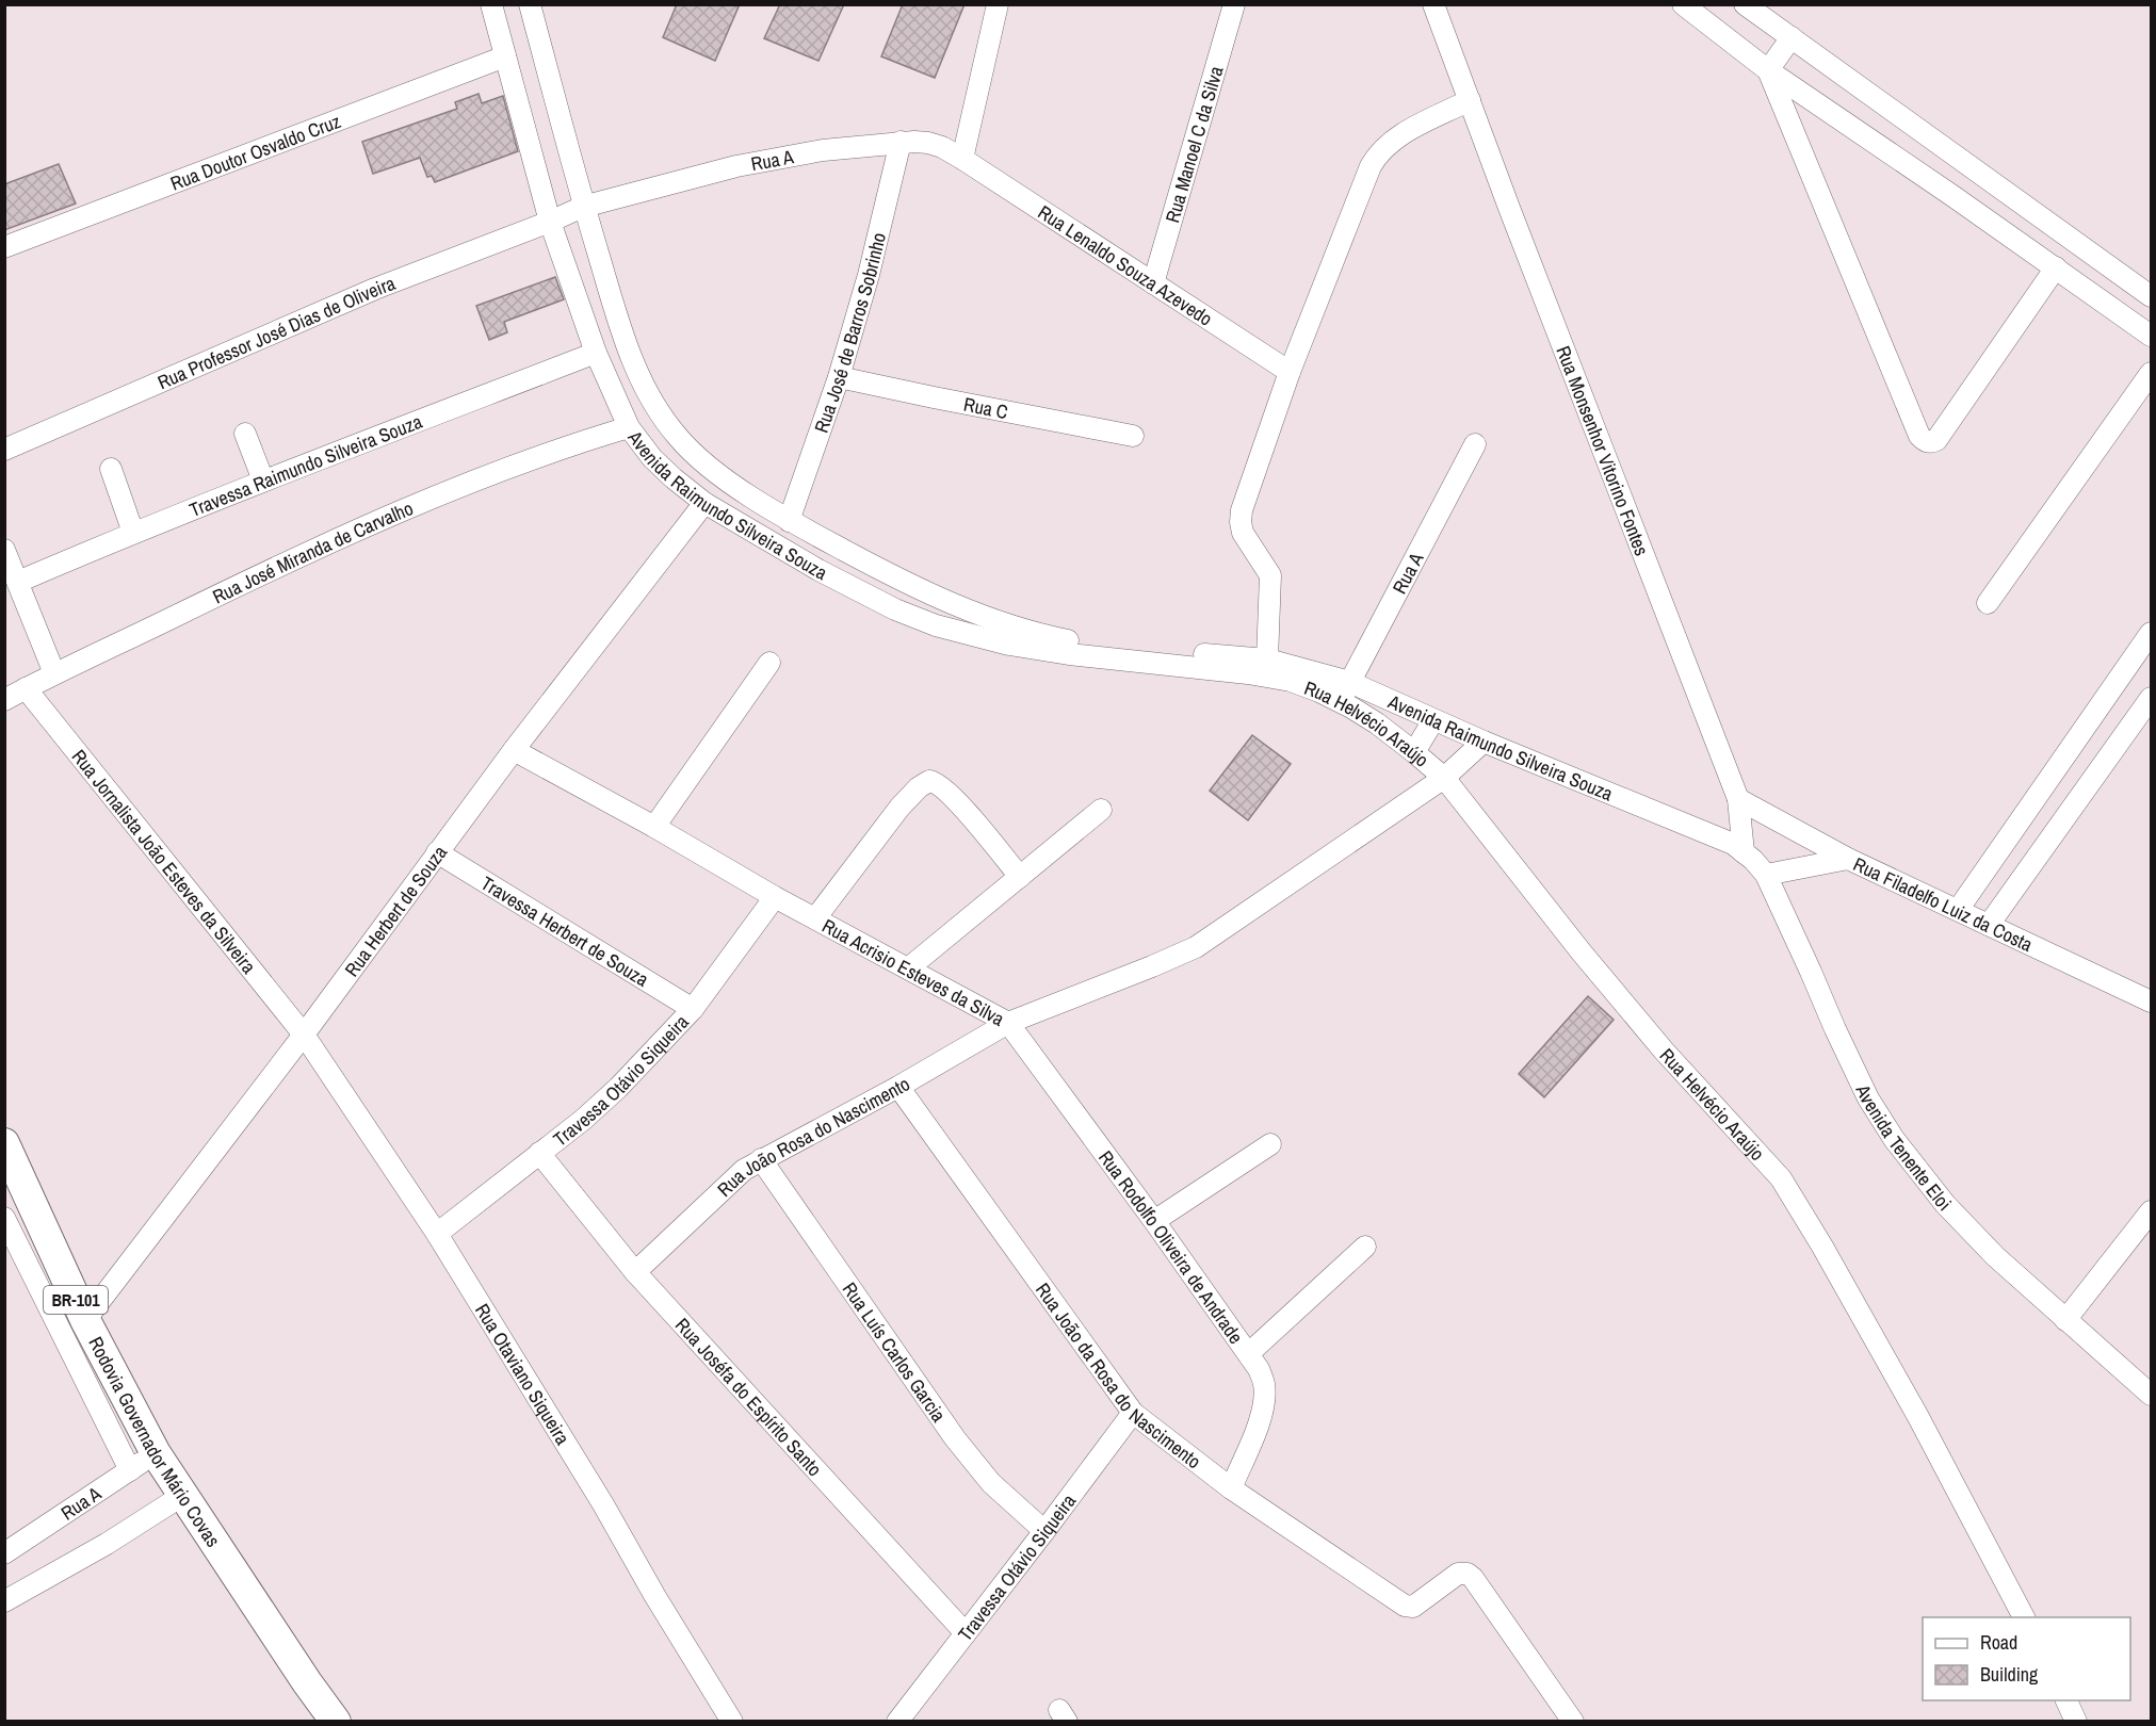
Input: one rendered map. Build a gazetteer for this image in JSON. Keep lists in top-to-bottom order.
{
  "streets": {
    "highway": ["BR-101", "Rodovia Governador Mário Covas"],
    "street": [
      "Rua Manoel C da Silva",
      "Rua Doutor Osvaldo Cruz",
      "Rua A",
      "Rua Lenaldo Souza Azevedo",
      "Rua Professor José Dias de Oliveira",
      "Rua José de Barros Sobrinho",
      "Rua C",
      "Rua Monsenhor Vitorino Fontes",
      "Travessa Raimundo Silveira Souza",
      "Avenida Raimundo Silveira Souza",
      "Rua José Miranda de Carvalho",
      "Rua Helvécio Araújo",
      "Rua Jornalista João Esteves da Silveira",
      "Rua Filadelfo Luiz da Costa",
      "Rua Herbert de Souza",
      "Travessa Herbert de Souza",
      "Rua Acrisio Esteves da Silva",
      "Travessa Otávio Siqueira",
      "Rua João Rosa do Nascimento",
      "Avenida Tenente Eloi",
      "Rua Rodolfo Oliveira de Andrade",
      "Rua Luís Carlos Garcia",
      "Rua João da Rosa do Nascimento",
      "Rua Otaviano Siqueira",
      "Rua Joséfa do Espírito Santo"
    ]
  },
  "crossings": [
    ["Rua Manoel C da Silva", "Rua Lenaldo Souza Azevedo"],
    ["Rua Doutor Osvaldo Cruz", "Avenida Raimundo Silveira Souza"],
    ["Rua A", "Rua Lenaldo Souza Azevedo"],
    ["Rua A", "Rua Professor José Dias de Oliveira"],
    ["Rua A", "Rua José de Barros Sobrinho"],
    ["Rua A", "Avenida Raimundo Silveira Souza"],
    ["Rua A", "Rua Helvécio Araújo"],
    ["Rua A", "Rodovia Governador Mário Covas"],
    ["Rua Professor José Dias de Oliveira", "Avenida Raimundo Silveira Souza"],
    ["Rua José de Barros Sobrinho", "Rua C"],
    ["Rua José de Barros Sobrinho", "Avenida Raimundo Silveira Souza"],
    ["Rua Monsenhor Vitorino Fontes", "Avenida Raimundo Silveira Souza"],
    ["Rua Monsenhor Vitorino Fontes", "Rua Filadelfo Luiz da Costa"],
    ["Rua Monsenhor Vitorino Fontes", "Avenida Tenente Eloi"],
    ["Travessa Raimundo Silveira Souza", "Avenida Raimundo Silveira Souza"],
    ["Avenida Raimundo Silveira Souza", "Rua José Miranda de Carvalho"],
    ["Avenida Raimundo Silveira Souza", "Rua Helvécio Araújo"],
    ["Avenida Raimundo Silveira Souza", "Rua Herbert de Souza"],
    ["Avenida Raimundo Silveira Souza", "Rua Acrisio Esteves da Silva"],
    ["Avenida Raimundo Silveira Souza", "Avenida Tenente Eloi"],
    ["Rua José Miranda de Carvalho", "Rua Jornalista João Esteves da Silveira"],
    ["Rua Helvécio Araújo", "Rua Acrisio Esteves da Silva"],
    ["Rua Jornalista João Esteves da Silveira", "Rua Herbert de Souza"],
    ["Rua Jornalista João Esteves da Silveira", "Rua Otaviano Siqueira"],
    ["Rua Herbert de Souza", "Travessa Herbert de Souza"],
    ["Rua Herbert de Souza", "Rua Acrisio Esteves da Silva"],
    ["Rua Herbert de Souza", "Rua Otaviano Siqueira"],
    ["Rua Herbert de Souza", "Rodovia Governador Mário Covas"],
    ["Travessa Herbert de Souza", "Travessa Otávio Siqueira"],
    ["Rua Acrisio Esteves da Silva", "Travessa Otávio Siqueira"],
    ["Rua Acrisio Esteves da Silva", "Rua João Rosa do Nascimento"],
    ["Rua Acrisio Esteves da Silva", "Rua Rodolfo Oliveira de Andrade"],
    ["Travessa Otávio Siqueira", "Rua Luís Carlos Garcia"],
    ["Travessa Otávio Siqueira", "Rua João da Rosa do Nascimento"],
    ["Travessa Otávio Siqueira", "Rua Otaviano Siqueira"],
    ["Travessa Otávio Siqueira", "Rua Joséfa do Espírito Santo"],
    ["Rua João Rosa do Nascimento", "Rua Rodolfo Oliveira de Andrade"],
    ["Rua João Rosa do Nascimento", "Rua Luís Carlos Garcia"],
    ["Rua João Rosa do Nascimento", "Rua João da Rosa do Nascimento"],
    ["Rua João Rosa do Nascimento", "Rua Joséfa do Espírito Santo"],
    ["Rua Rodolfo Oliveira de Andrade", "Rua João da Rosa do Nascimento"]
  ],
  "legend": ["Road", "Building"]
}
